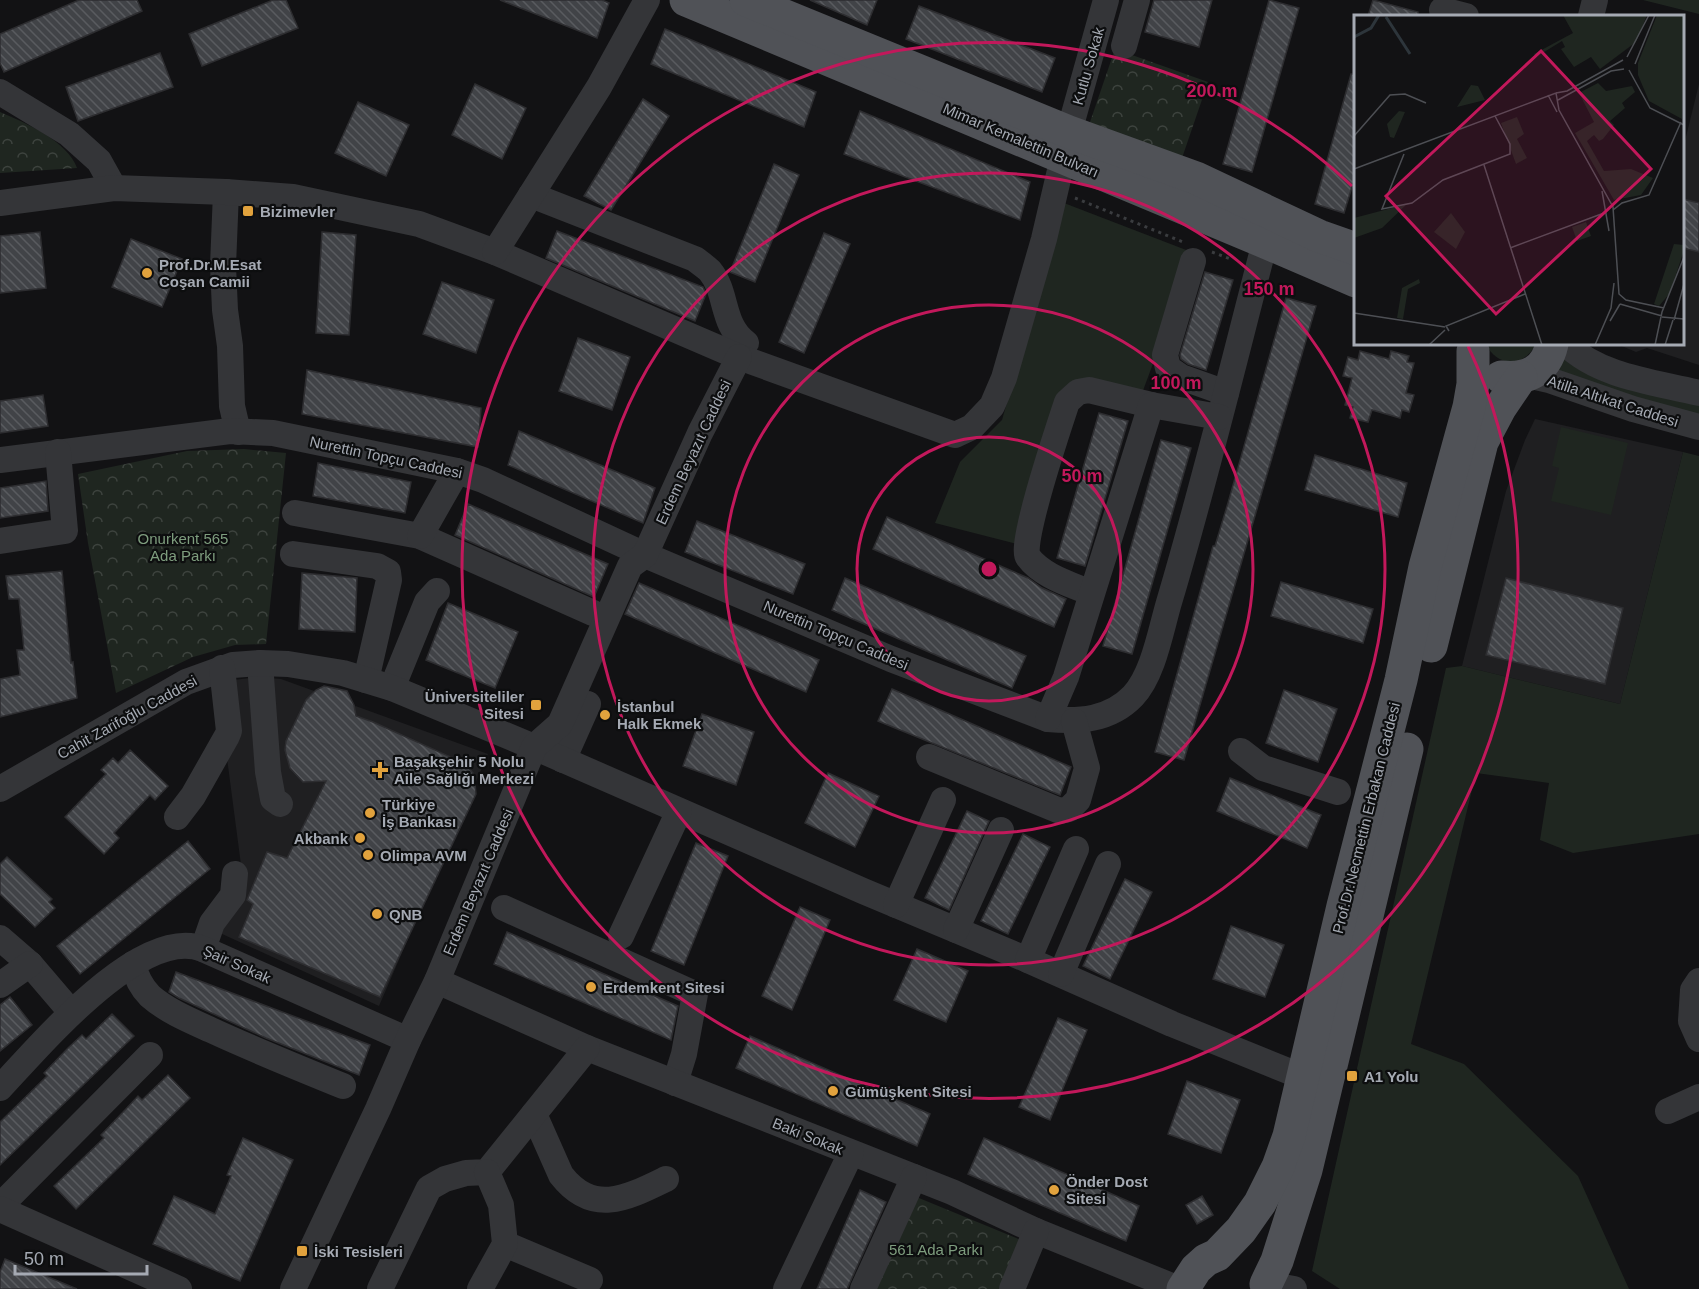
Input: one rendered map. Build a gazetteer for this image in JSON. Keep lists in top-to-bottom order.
{
  "streets": {
    "main road": ["Mimar Kemalettin Bulvarı", "Prof.Dr.Necmettin Erbakan Caddesi"],
    "street": [
      "Kutlu Sokak",
      "Atilla Altıkat Caddesi",
      "Erdem Beyazıt Caddesi",
      "Nurettin Topçu Caddesi",
      "Cahit Zarifoğlu Caddesi",
      "Şair Sokak",
      "Baki Sokak"
    ]
  },
  "crossings": [
    ["Kutlu Sokak", "Mimar Kemalettin Bulvarı"],
    ["Kutlu Sokak", "Erdem Beyazıt Caddesi"],
    ["Mimar Kemalettin Bulvarı", "Nurettin Topçu Caddesi"],
    ["Atilla Altıkat Caddesi", "Prof.Dr.Necmettin Erbakan Caddesi"],
    ["Erdem Beyazıt Caddesi", "Nurettin Topçu Caddesi"],
    ["Erdem Beyazıt Caddesi", "Cahit Zarifoğlu Caddesi"],
    ["Erdem Beyazıt Caddesi", "Şair Sokak"],
    ["Erdem Beyazıt Caddesi", "Baki Sokak"],
    ["Cahit Zarifoğlu Caddesi", "Prof.Dr.Necmettin Erbakan Caddesi"],
    ["Prof.Dr.Necmettin Erbakan Caddesi", "Baki Sokak"]
  ],
  "parks": ["Onurkent 565 Ada Parkı", "561 Ada Parkı"],
  "places": {
    "transit": [
      "Bizimevler",
      "Üniversiteliler Sitesi",
      "A1 Yolu",
      "İski Tesisleri"
    ],
    "other": [
      "Prof.Dr.M.Esat Coşan Camii",
      "İstanbul Halk Ekmek",
      "Türkiye İş Bankası",
      "Akbank",
      "Olimpa AVM",
      "QNB",
      "Erdemkent Sitesi",
      "Gümüşkent Sitesi",
      "Önder Dost Sitesi"
    ],
    "health": ["Başakşehir 5 Nolu Aile Sağlığı Merkezi"]
  },
  "scale_bar": "50 m",
  "rings": [
    "200 m",
    "150 m",
    "100 m",
    "50 m"
  ]
}
